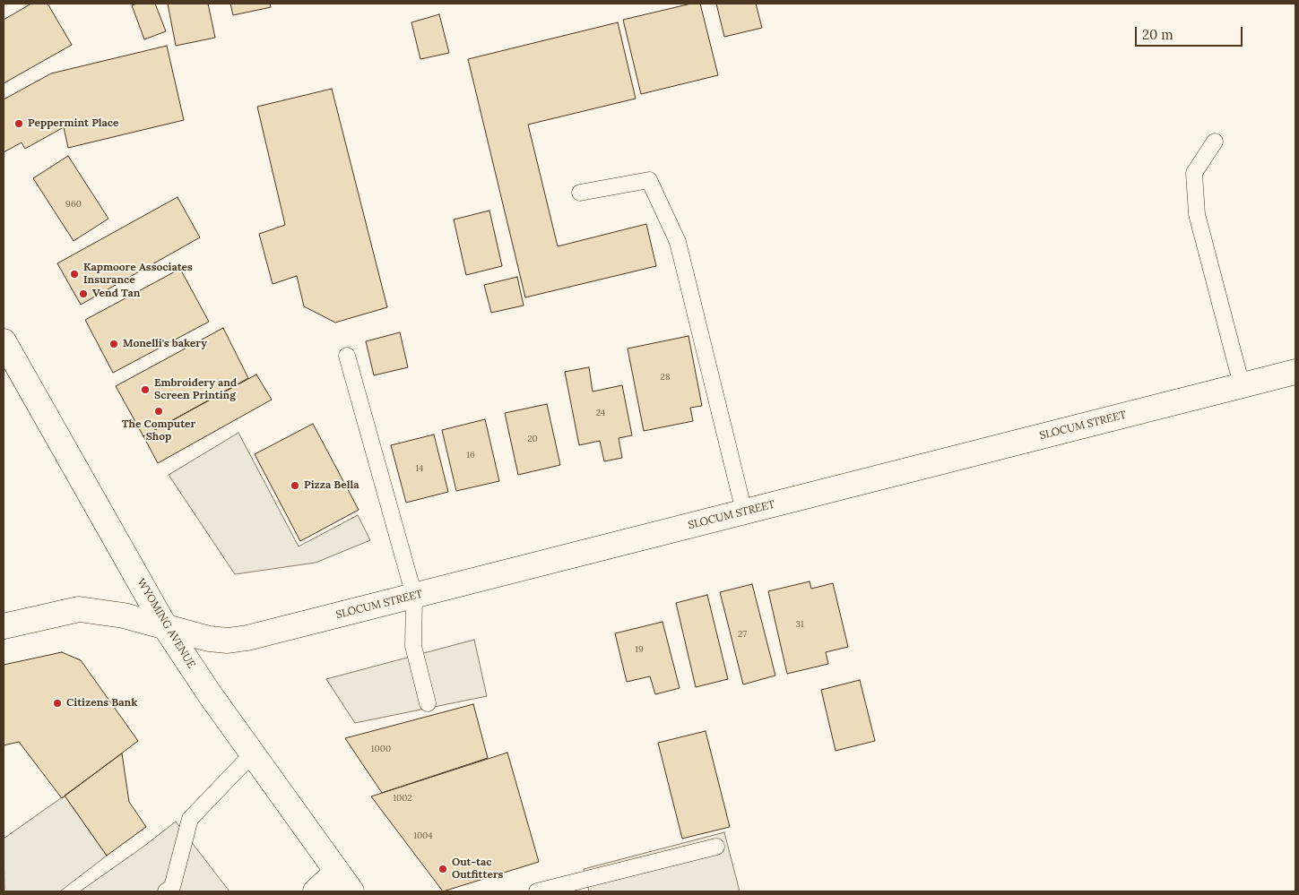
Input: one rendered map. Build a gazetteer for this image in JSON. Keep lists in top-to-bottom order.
{
  "streets": {
    "street": ["SLOCUM STREET", "WYOMING AVENUE"]
  },
  "crossings": [
    ["SLOCUM STREET", "WYOMING AVENUE"]
  ],
  "places": [
    "Peppermint Place",
    "Kapmoore Associates Insurance",
    "Vend Tan",
    "Monelli's bakery",
    "Embroidery and Screen Printing",
    "The Computer Shop",
    "Pizza Bella",
    "Citizens Bank",
    "Out-tac Outfitters"
  ],
  "house_numbers": [
    "960",
    "28",
    "24",
    "20",
    "16",
    "14",
    "31",
    "27",
    "19",
    "1000",
    "1002",
    "1004"
  ],
  "scale_bar": "20 m"
}
